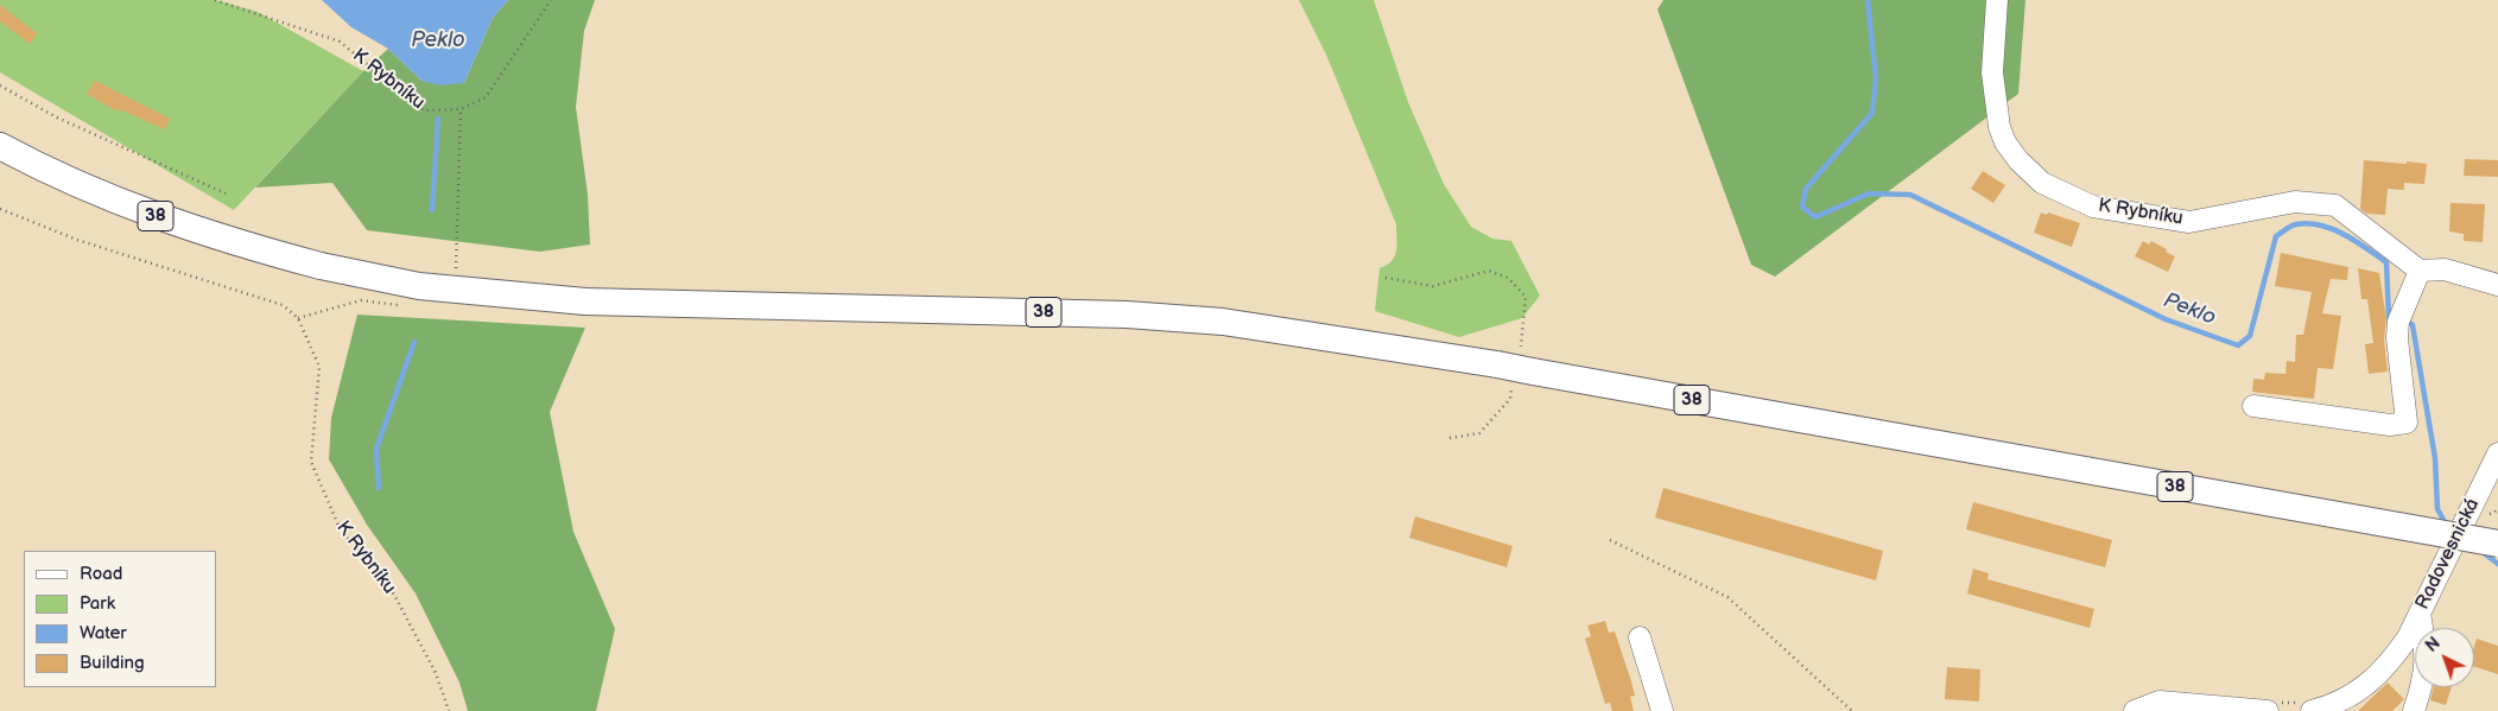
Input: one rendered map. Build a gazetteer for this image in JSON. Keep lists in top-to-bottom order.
{
  "streets": {
    "main road": ["38"],
    "street": ["K Rybníku", "Radovesnická"]
  },
  "water": ["Peklo"],
  "legend": [
    "Road",
    "Park",
    "Water",
    "Building"
  ],
  "north": "top left"
}
